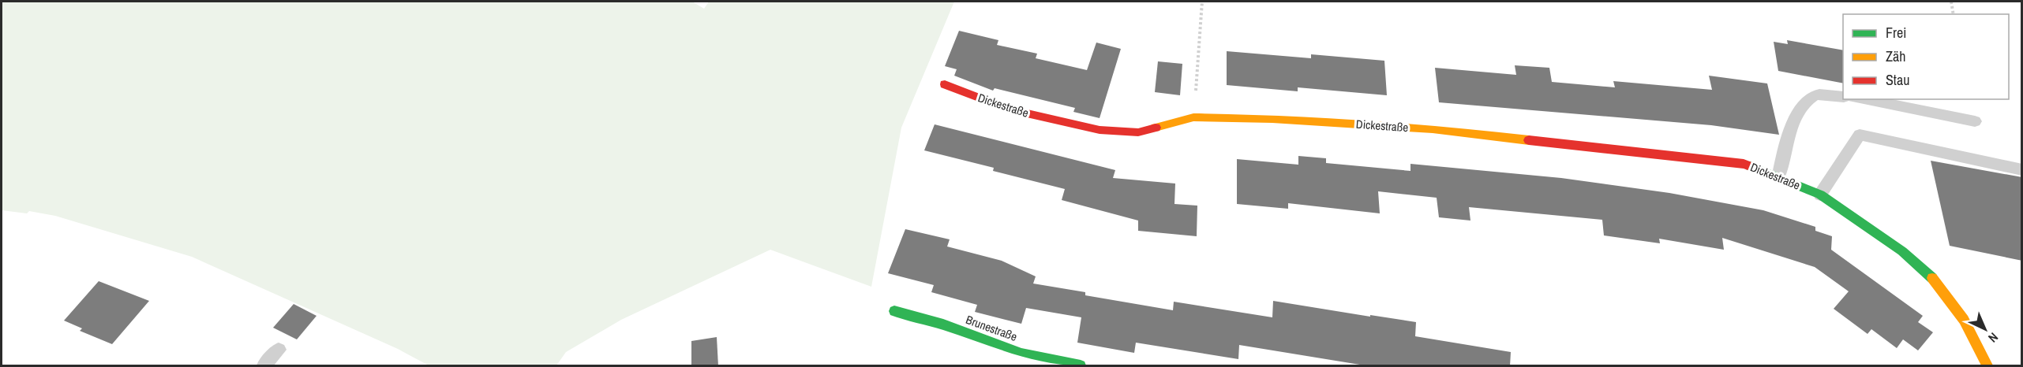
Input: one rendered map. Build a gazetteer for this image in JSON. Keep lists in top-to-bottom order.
{
  "streets": {
    "street": ["Dickestraße", "Brunestraße"]
  },
  "legend": ["Frei", "Zäh", "Stau"],
  "north": "bottom right"
}
